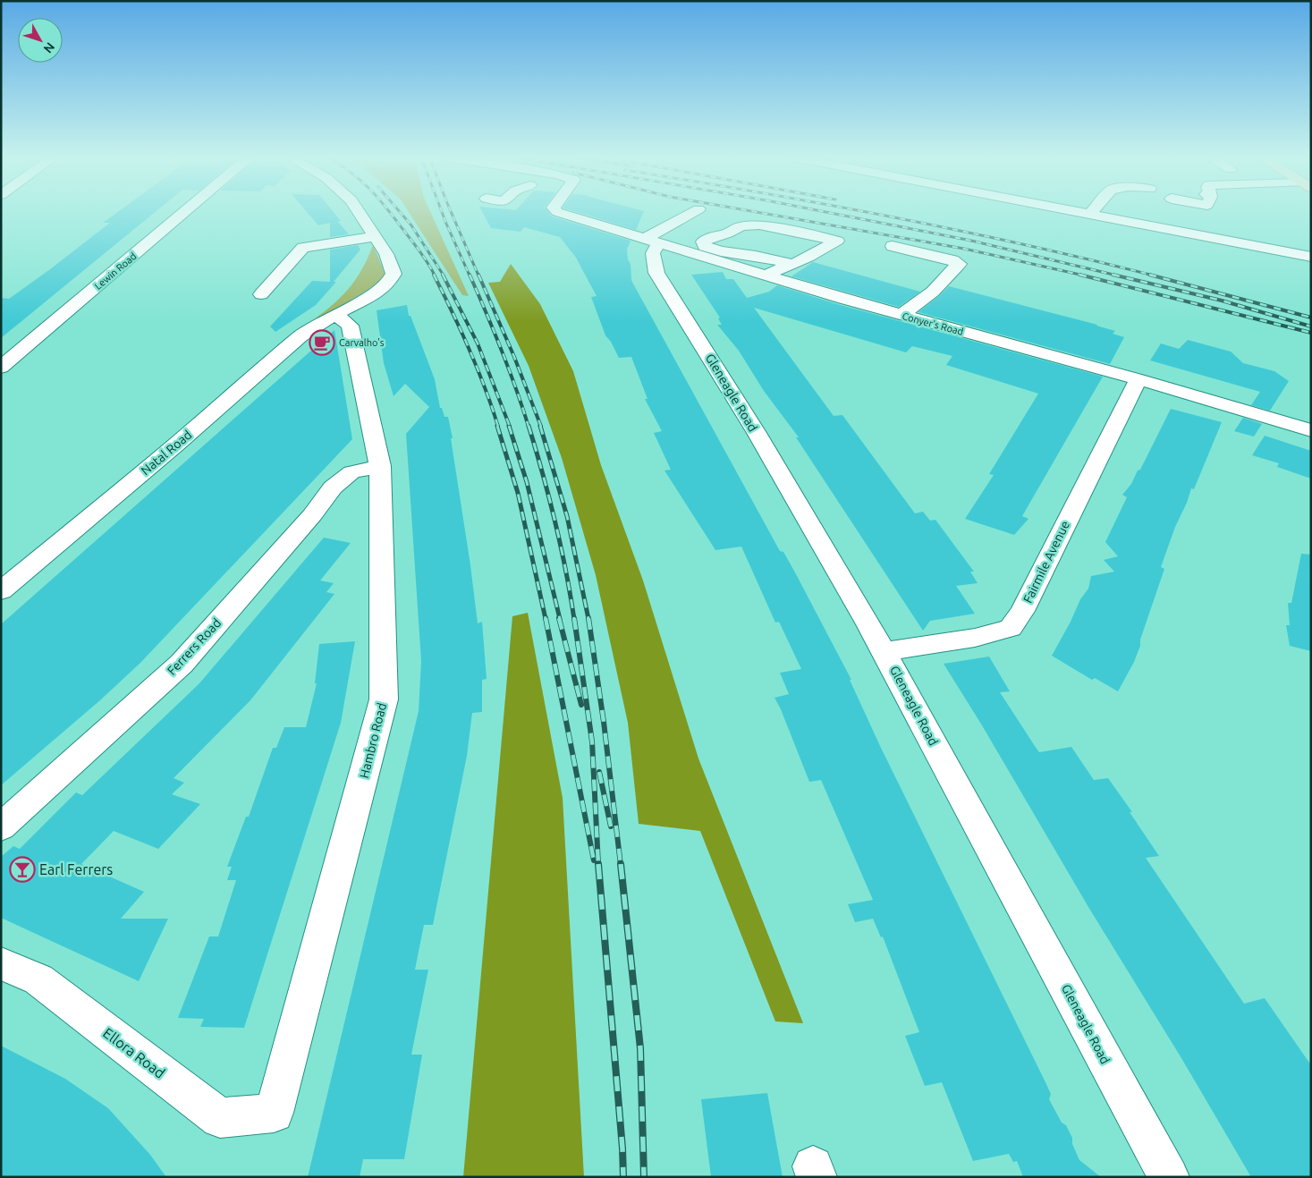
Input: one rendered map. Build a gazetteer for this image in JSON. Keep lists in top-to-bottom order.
{
  "streets": {
    "street": [
      "Lewin Road",
      "Conyer's Road",
      "Gleneagle Road",
      "Natal Road",
      "Fairmile Avenue",
      "Ferrers Road",
      "Hambro Road",
      "Ellora Road"
    ]
  },
  "crossings": [
    ["Conyer's Road", "Gleneagle Road"],
    ["Conyer's Road", "Fairmile Avenue"],
    ["Gleneagle Road", "Fairmile Avenue"],
    ["Natal Road", "Hambro Road"],
    ["Ferrers Road", "Hambro Road"],
    ["Hambro Road", "Ellora Road"]
  ],
  "places": {
    "cafe": ["Carvalho's"],
    "bar": ["Earl Ferrers"]
  },
  "north": "bottom right"
}
